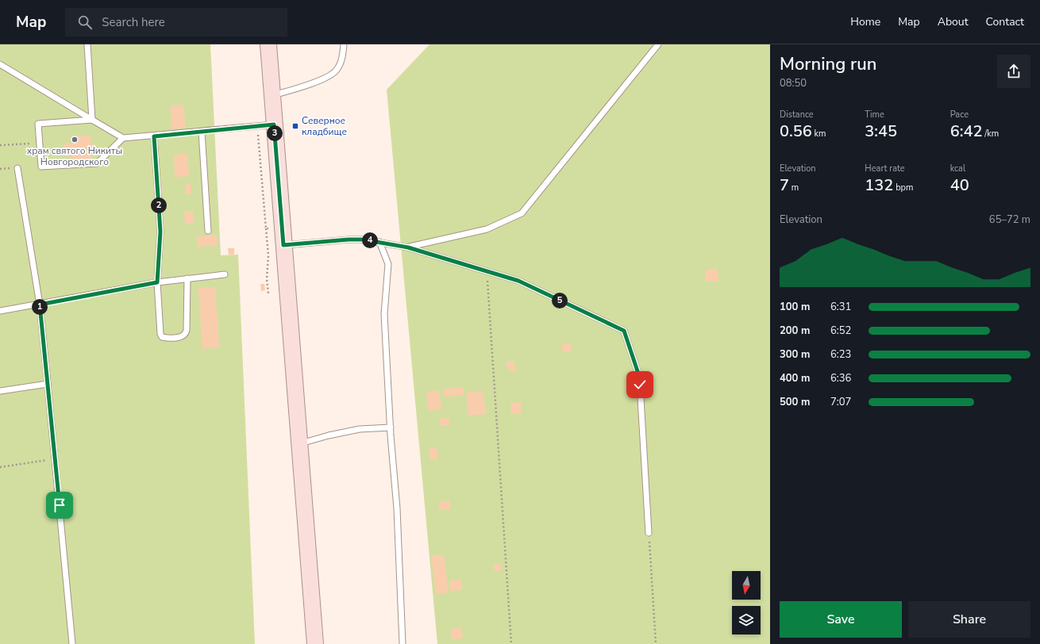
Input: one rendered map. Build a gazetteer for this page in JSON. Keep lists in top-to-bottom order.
{
  "places": {
    "transit": ["Северное кладбище"],
    "other": ["храм святого Никиты Новгородского"]
  },
  "north": "bottom",
  "page": {
    "header": "Map",
    "search": "Search here",
    "nav": [
      "Home",
      "Map",
      "About",
      "Contact"
    ],
    "heading": ["Morning run", "08:50"],
    "stats": [
      ["Distance", "0.56 km"],
      ["Time", "3:45"],
      ["Pace", "6:42 /km"],
      ["Elevation", "7 m"],
      ["Heart rate", "132 bpm"],
      ["kcal", "40"]
    ],
    "pins": [
      "3",
      "2",
      "4",
      "5",
      "1"
    ],
    "chart": ["Elevation", "65–72 m"],
    "list": [
      {
        "name": "100 m",
        "note": "6:31"
      },
      {
        "name": "200 m",
        "note": "6:52"
      },
      {
        "name": "300 m",
        "note": "6:23"
      },
      {
        "name": "400 m",
        "note": "6:36"
      },
      {
        "name": "500 m",
        "note": "7:07"
      }
    ],
    "buttons": ["Save", "Share"]
  }
}
